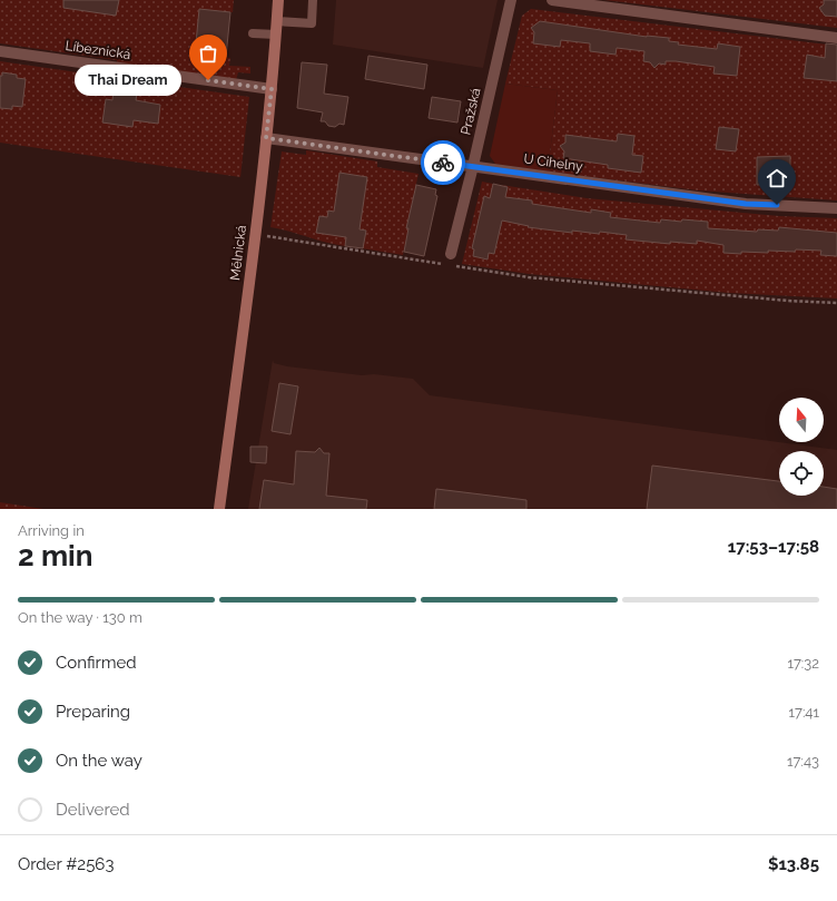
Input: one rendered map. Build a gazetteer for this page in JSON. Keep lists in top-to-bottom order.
{
  "streets": {
    "main road": ["Mělnická"],
    "street": ["Líbeznická", "Pražská", "U Cihelny"]
  },
  "crossings": [
    ["Líbeznická", "Mělnická"],
    ["Pražská", "U Cihelny"],
    ["U Cihelny", "Mělnická"]
  ],
  "places": ["Thai Dream"],
  "north": "top",
  "page": {
    "bubble": "Thai Dream",
    "heading": ["2 min", "Arriving in", "17:53–17:58"],
    "panel": ["Order #2563", "$13.85"],
    "bar": "On the way · 130 m",
    "list": [
      ["Confirmed", "17:32"],
      ["Preparing", "17:41"],
      ["On the way", "17:43"],
      "Delivered"
    ]
  }
}
